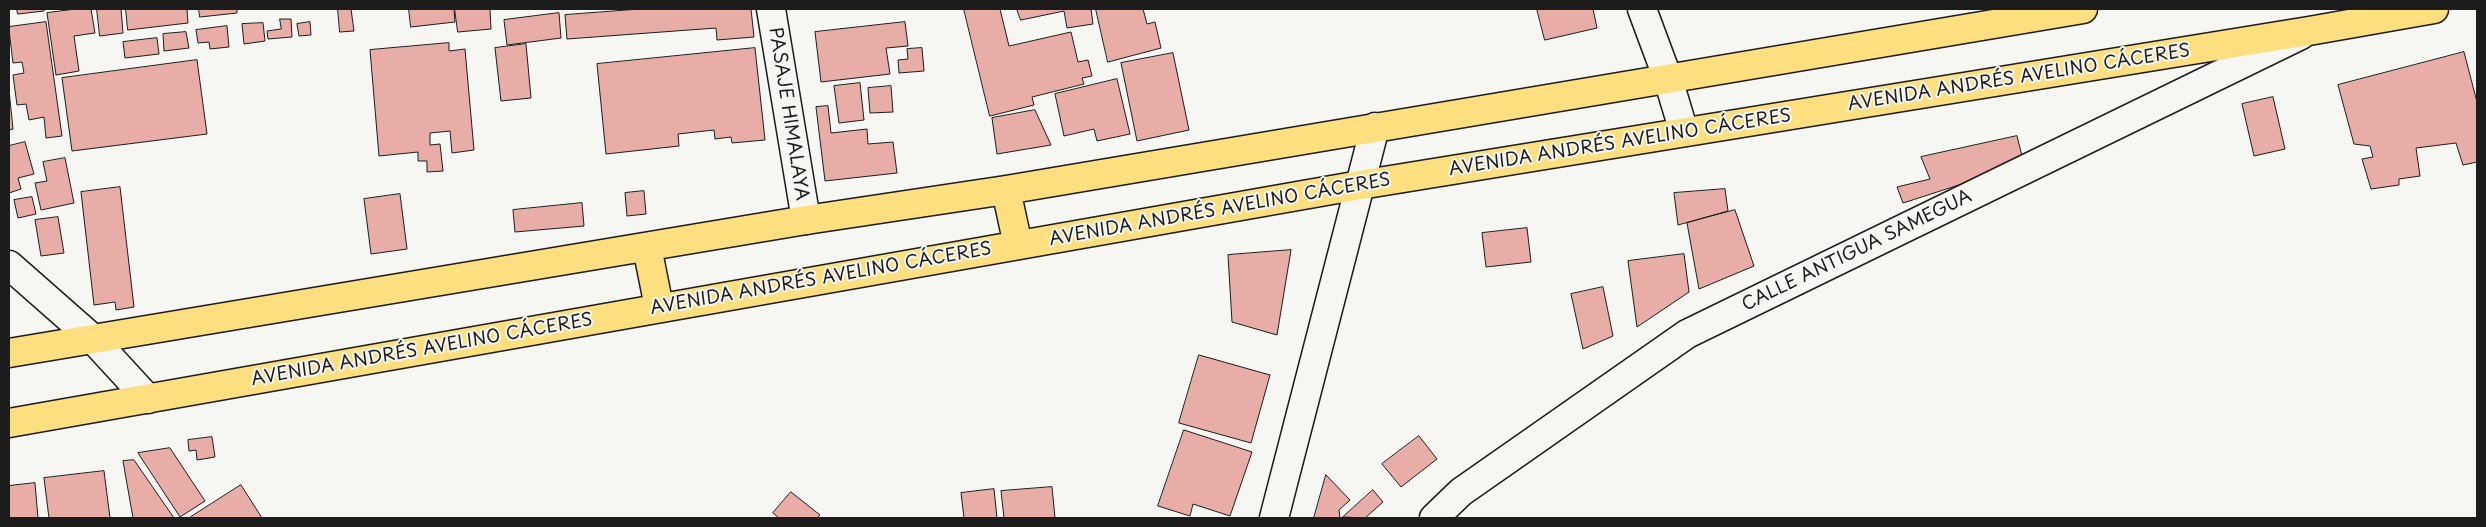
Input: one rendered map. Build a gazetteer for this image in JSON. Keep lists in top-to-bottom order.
{
  "streets": {
    "highway": ["AVENIDA ANDRÉS AVELINO CÁCERES"],
    "street": ["PASAJE HIMALAYA", "CALLE ANTIGUA SAMEGUA"]
  },
  "crossings": [
    ["AVENIDA ANDRÉS AVELINO CÁCERES", "CALLE ANTIGUA SAMEGUA"]
  ]
}
